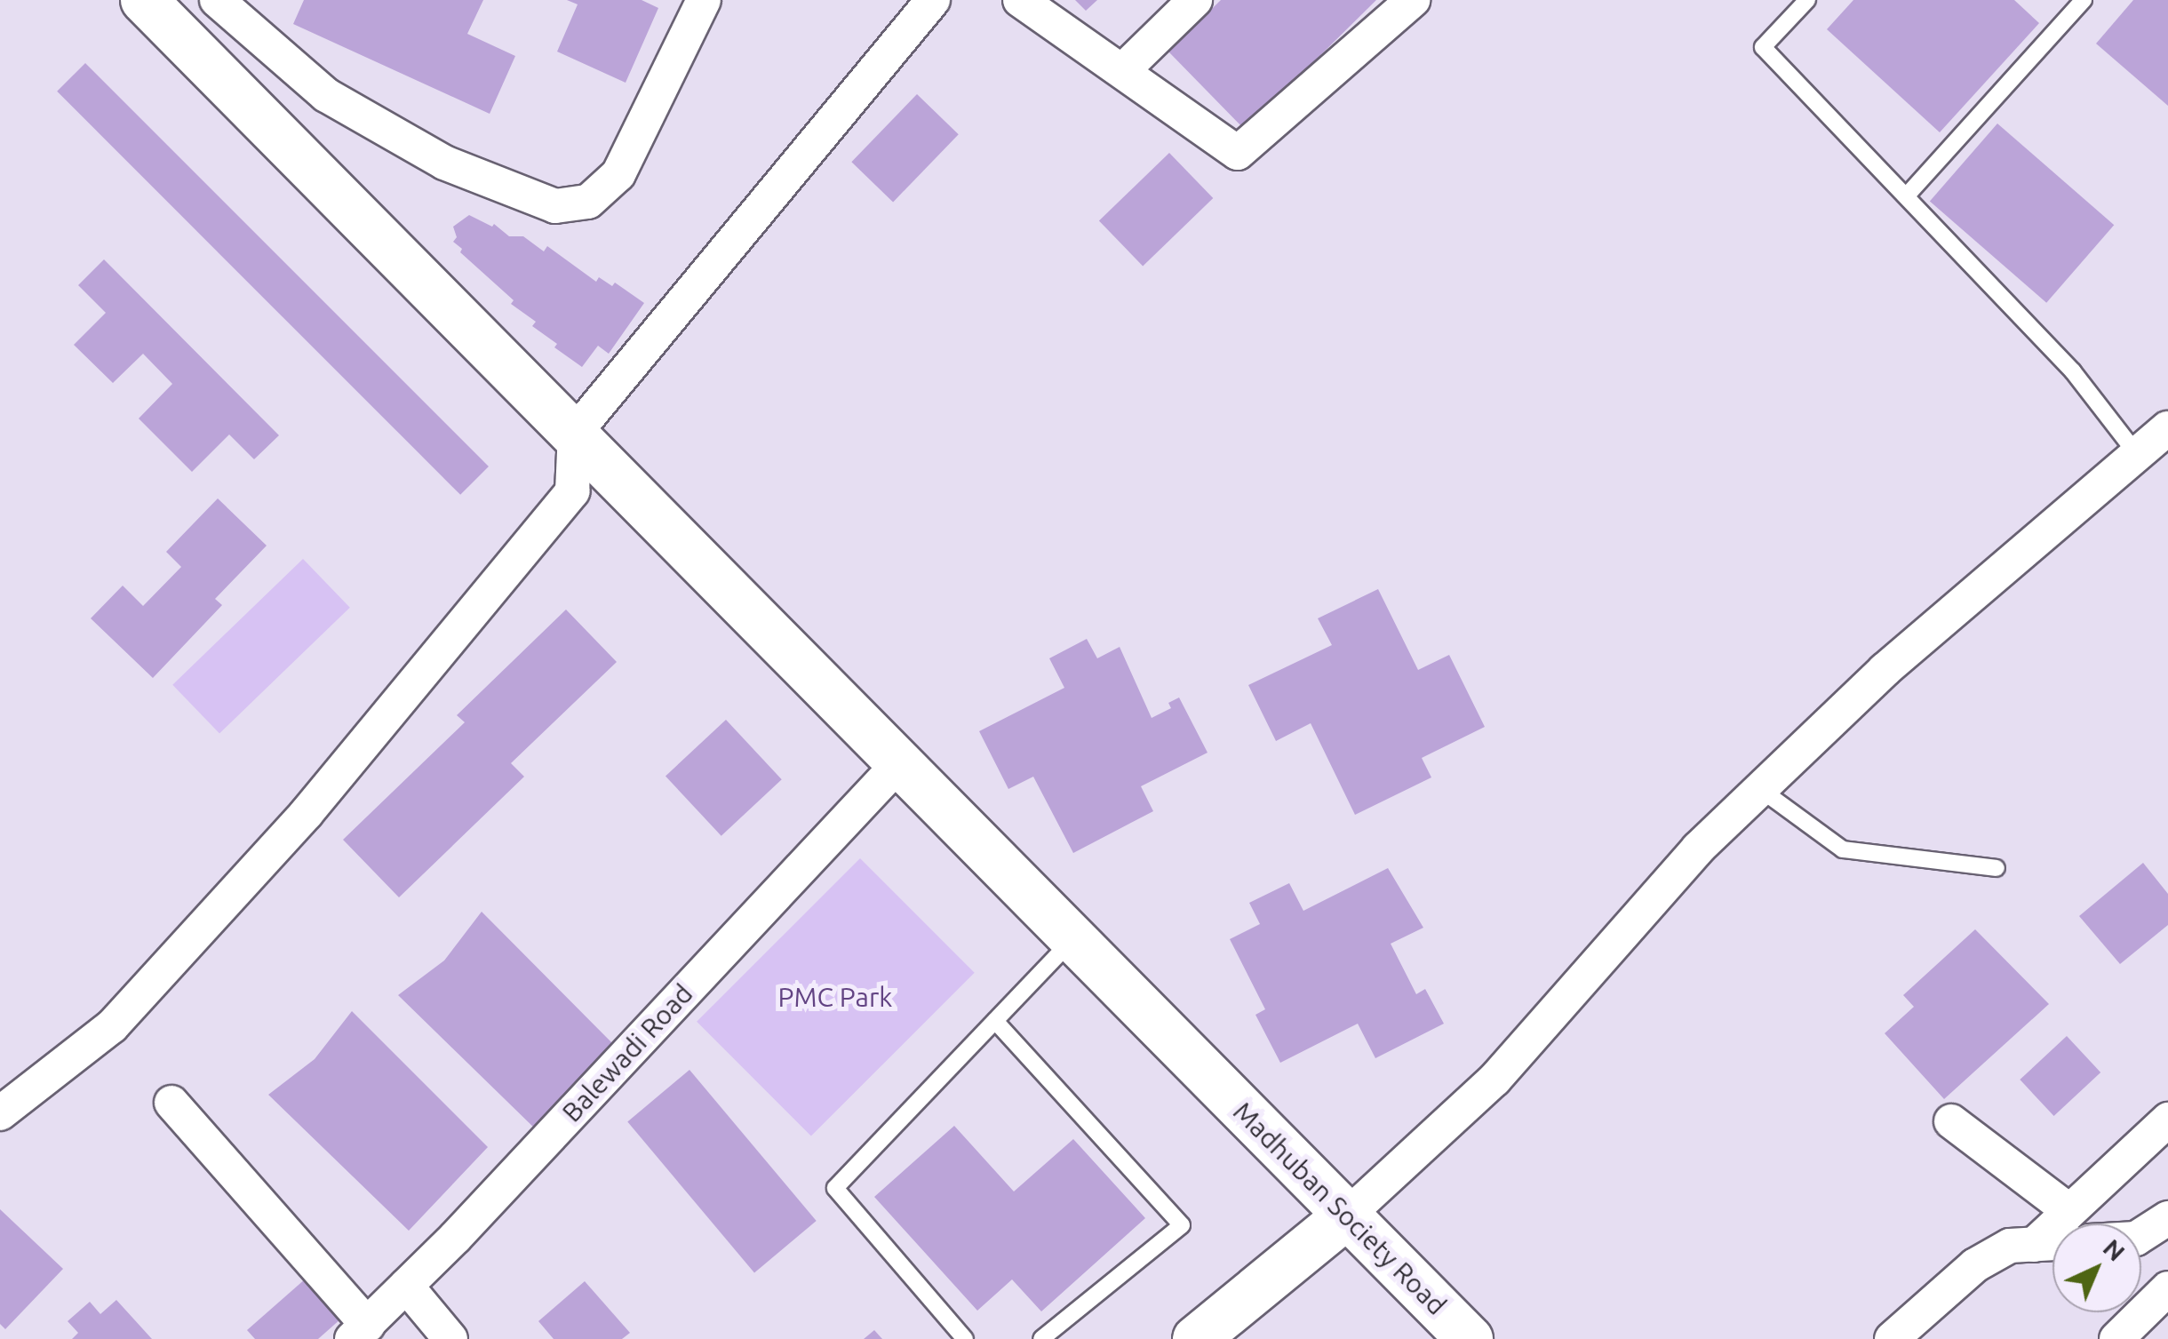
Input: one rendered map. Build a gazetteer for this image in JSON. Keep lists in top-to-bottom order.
{
  "streets": {
    "street": ["Balewadi Road", "Madhuban Society Road"]
  },
  "crossings": [
    ["Balewadi Road", "Madhuban Society Road"]
  ],
  "parks": ["PMC Park"],
  "north": "top right"
}
